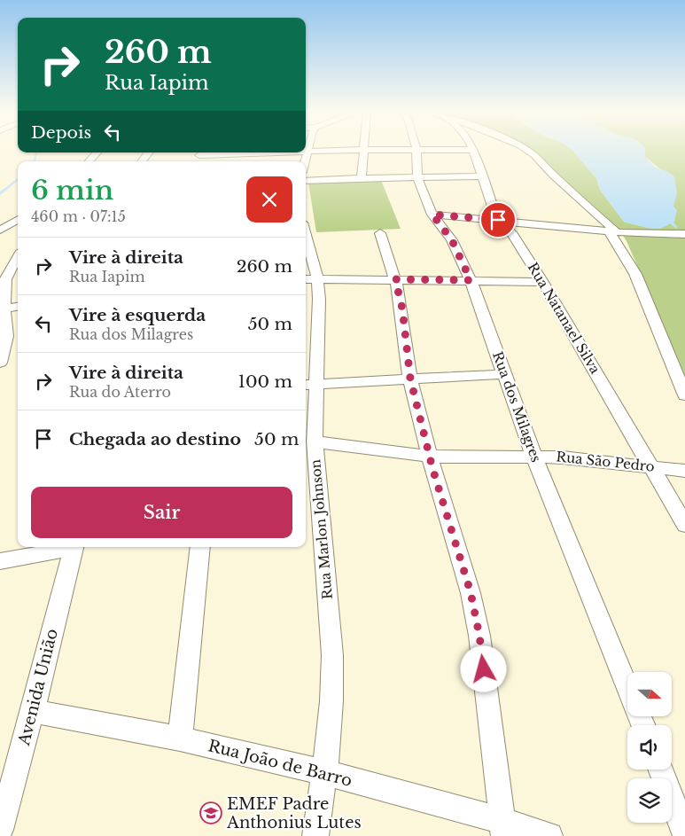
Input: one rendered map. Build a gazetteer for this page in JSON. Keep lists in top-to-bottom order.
{
  "streets": {
    "street": [
      "Rua Natanael Silva",
      "Rua dos Milagres",
      "Rua São Pedro",
      "Rua Marlon Johnson",
      "Avenida União",
      "Rua João de Barro"
    ]
  },
  "crossings": [
    ["Rua Natanael Silva", "Rua São Pedro"],
    ["Rua dos Milagres", "Rua São Pedro"],
    ["Rua São Pedro", "Rua Marlon Johnson"],
    ["Rua Marlon Johnson", "Rua João de Barro"],
    ["Avenida União", "Rua João de Barro"]
  ],
  "places": {
    "school or university": ["EMEF Padre Anthonius Lutes"]
  },
  "north": "right",
  "page": {
    "turn": ["260 m", "Rua Iapim"],
    "then": "Depois",
    "heading": ["6 min", "460 m · 07:15"],
    "list": [
      {
        "name": "Vire à direita",
        "note": "Rua Iapim",
        "value": "260 m"
      },
      {
        "name": "Vire à esquerda",
        "note": "Rua dos Milagres",
        "value": "50 m"
      },
      {
        "name": "Vire à direita",
        "note": "Rua do Aterro",
        "value": "100 m"
      },
      {
        "name": "Chegada ao destino",
        "value": "50 m"
      }
    ],
    "buttons": "Sair"
  }
}
